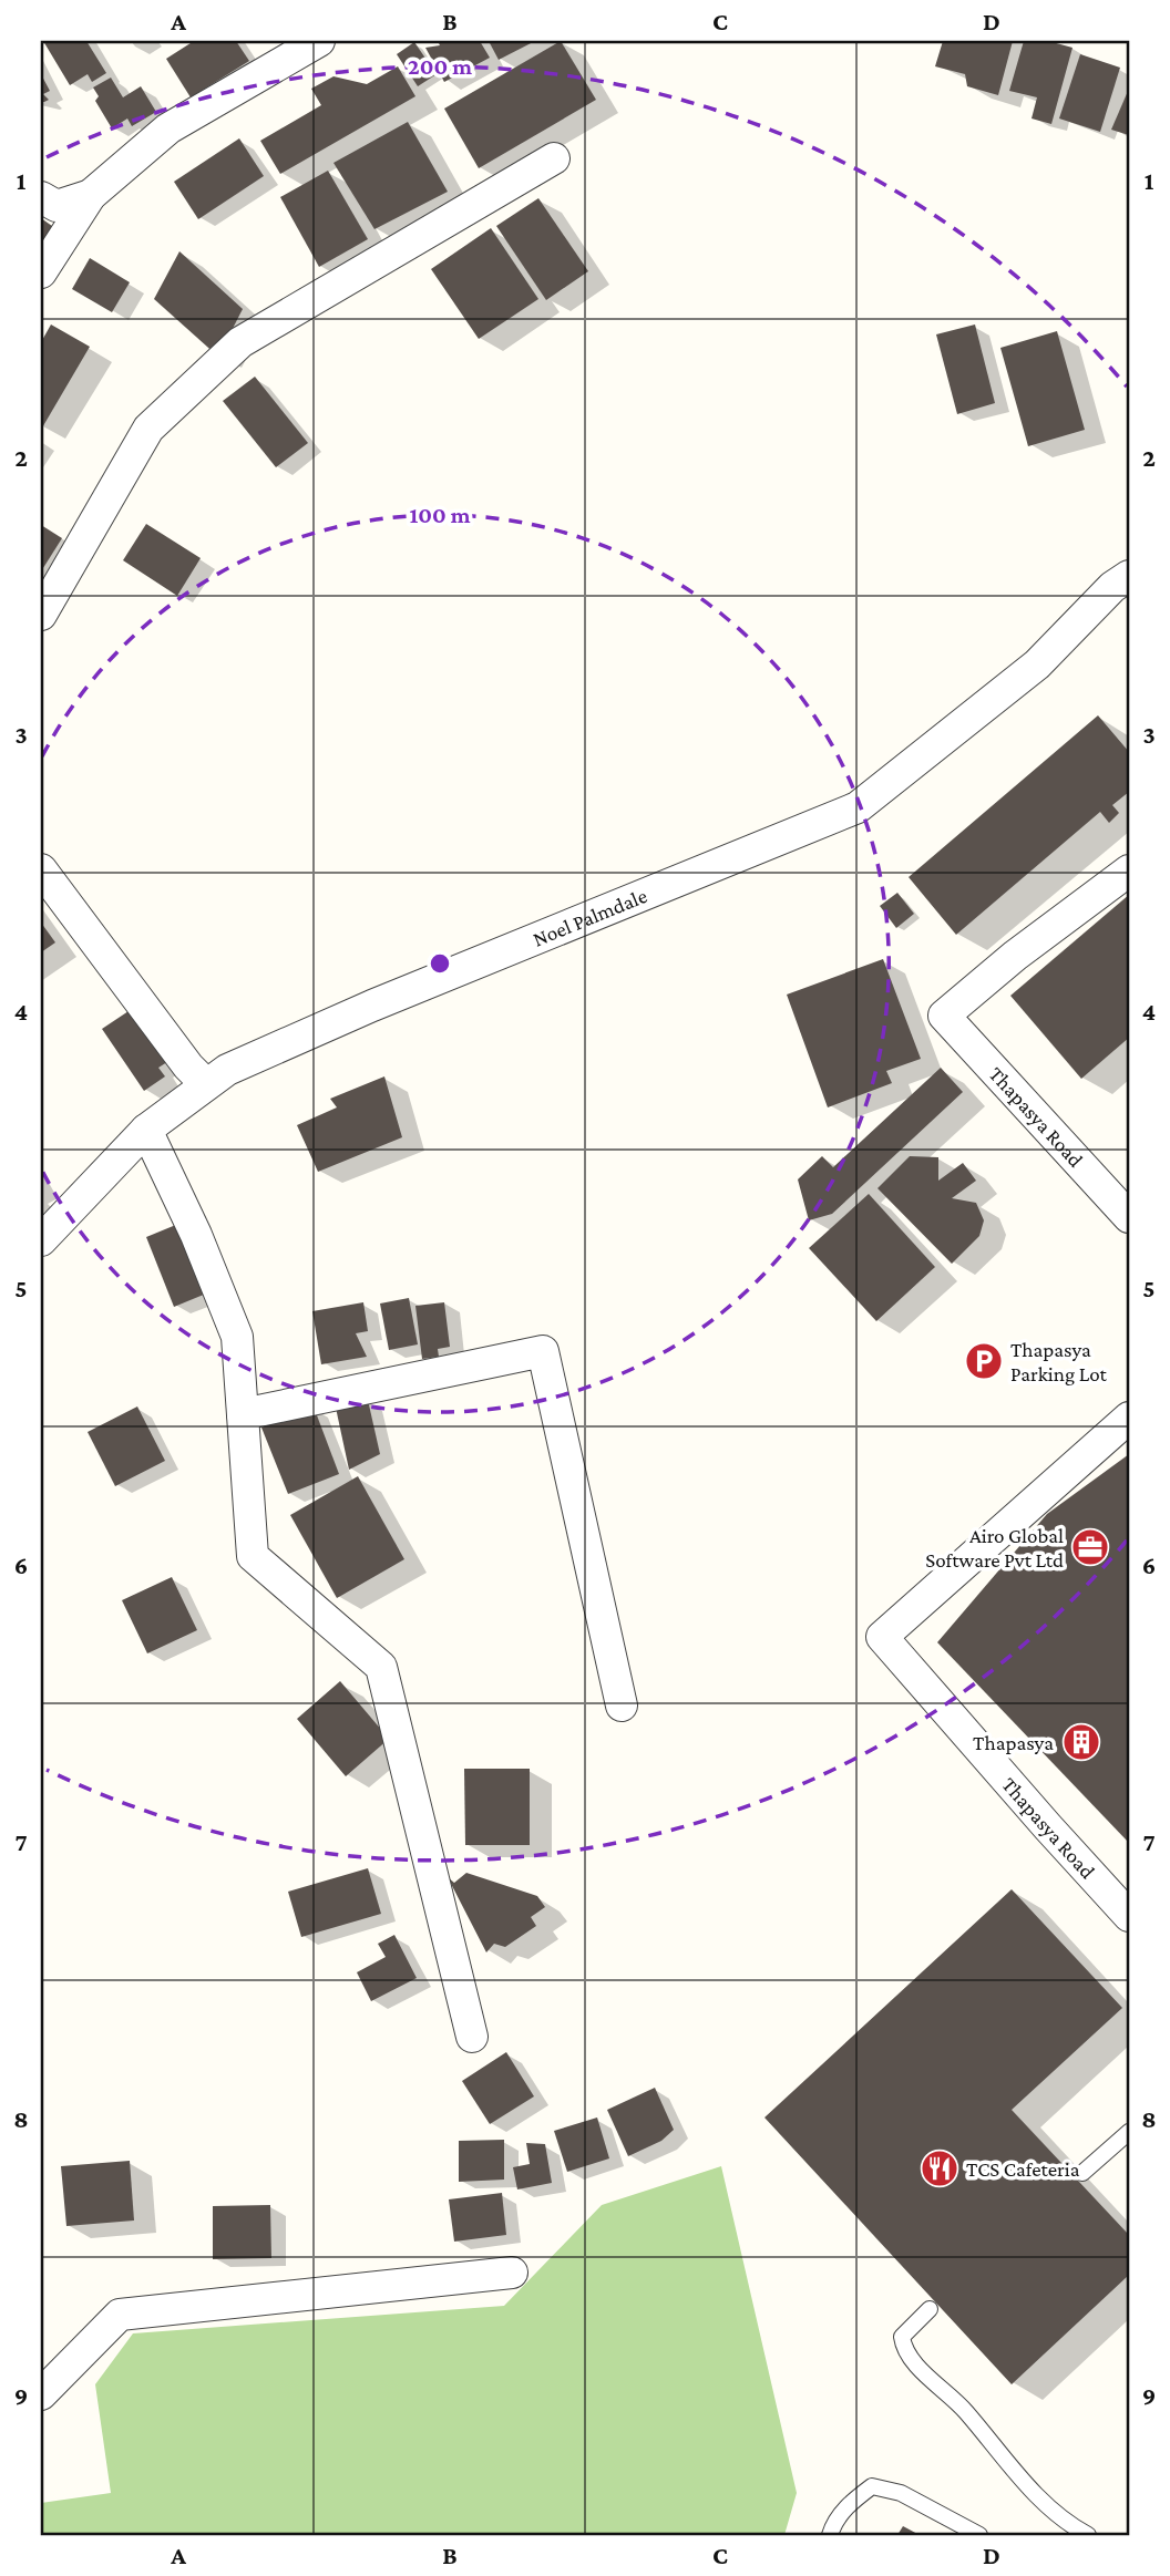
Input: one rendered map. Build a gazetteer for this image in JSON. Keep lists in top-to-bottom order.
{
  "streets": {
    "street": ["Noel Palmdale", "Thapasya Road"]
  },
  "places": {
    "parking": ["Thapasya Parking Lot"],
    "office": ["Airo Global Software Pvt Ltd"],
    "building": ["Thapasya"],
    "restaurant": ["TCS Cafeteria"]
  },
  "grid": {
    "columns": [
      "A",
      "B",
      "C",
      "D"
    ],
    "rows": [
      "1",
      "2",
      "3",
      "4",
      "5",
      "6",
      "7",
      "8",
      "9"
    ]
  },
  "rings": ["200 m", "100 m"]
}
